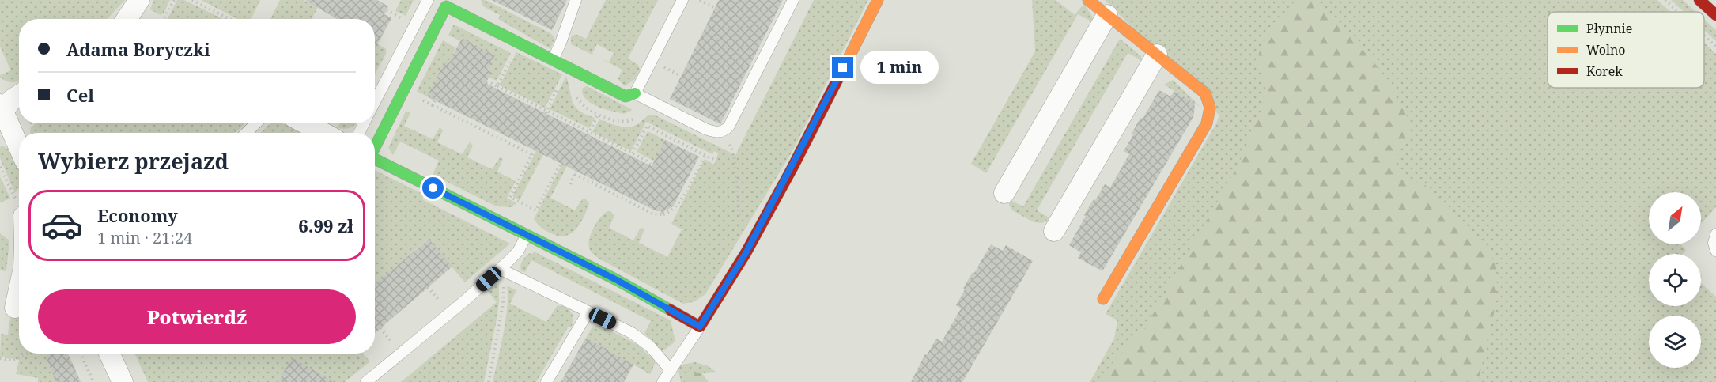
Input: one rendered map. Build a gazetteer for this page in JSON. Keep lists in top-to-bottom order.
{
  "legend": ["Płynnie", "Wolno", "Korek"],
  "north": "top right",
  "page": {
    "banner": ["Adama Boryczki", "Cel"],
    "bubble": "1 min",
    "heading": "Wybierz przejazd",
    "list": [
      {
        "name": "Economy",
        "note": "1 min · 21:24",
        "value": "6.99 zł"
      }
    ],
    "buttons": "Potwierdź"
  }
}
